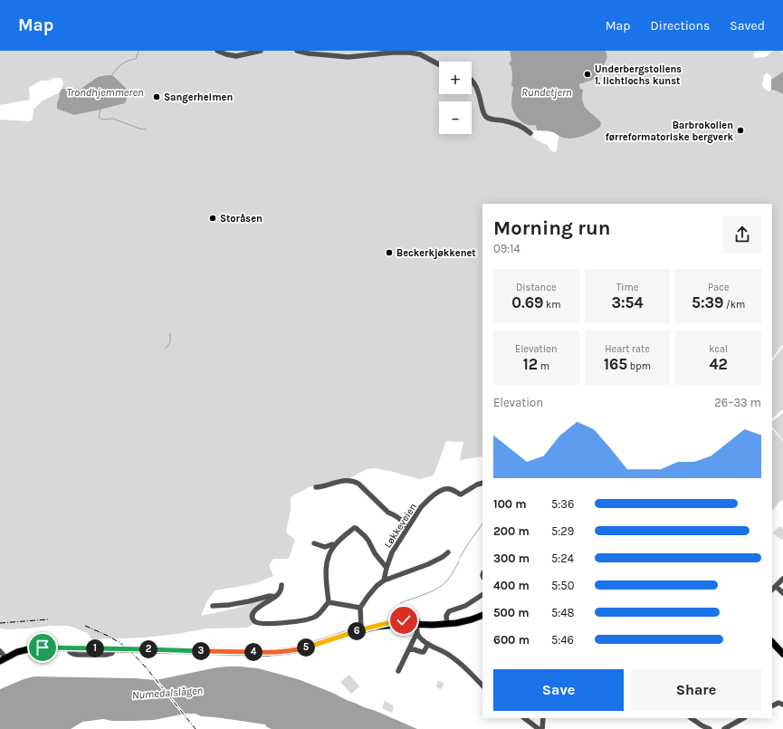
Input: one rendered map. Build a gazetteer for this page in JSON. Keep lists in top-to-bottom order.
{
  "streets": {
    "street": ["Løkkeveien"]
  },
  "water": ["Trondhjemmeren", "Rundetjern", "Numedalslågen"],
  "places": [
    "Underbergstollens 1. lichtlochs kunst",
    "Sangerheimen",
    "Barbrokollen førreformatoriske bergverk",
    "Storåsen",
    "Beckerkjøkkenet"
  ],
  "page": {
    "header": "Map",
    "nav": ["Map", "Directions", "Saved"],
    "map_buttons": ["+", "−"],
    "heading": ["Morning run", "09:14"],
    "stats": [
      ["Distance", "0.69 km"],
      ["Time", "3:54"],
      ["Pace", "5:39 /km"],
      ["Elevation", "12 m"],
      ["Heart rate", "165 bpm"],
      ["kcal", "42"]
    ],
    "chart": ["Elevation", "26–33 m"],
    "list": [
      {
        "name": "100 m",
        "note": "5:36"
      },
      {
        "name": "200 m",
        "note": "5:29"
      },
      {
        "name": "300 m",
        "note": "5:24"
      },
      {
        "name": "400 m",
        "note": "5:50"
      },
      {
        "name": "500 m",
        "note": "5:48"
      },
      {
        "name": "600 m",
        "note": "5:46"
      }
    ],
    "pins": [
      "6",
      "5",
      "1",
      "2",
      "3",
      "4"
    ],
    "buttons": ["Save", "Share"]
  }
}
